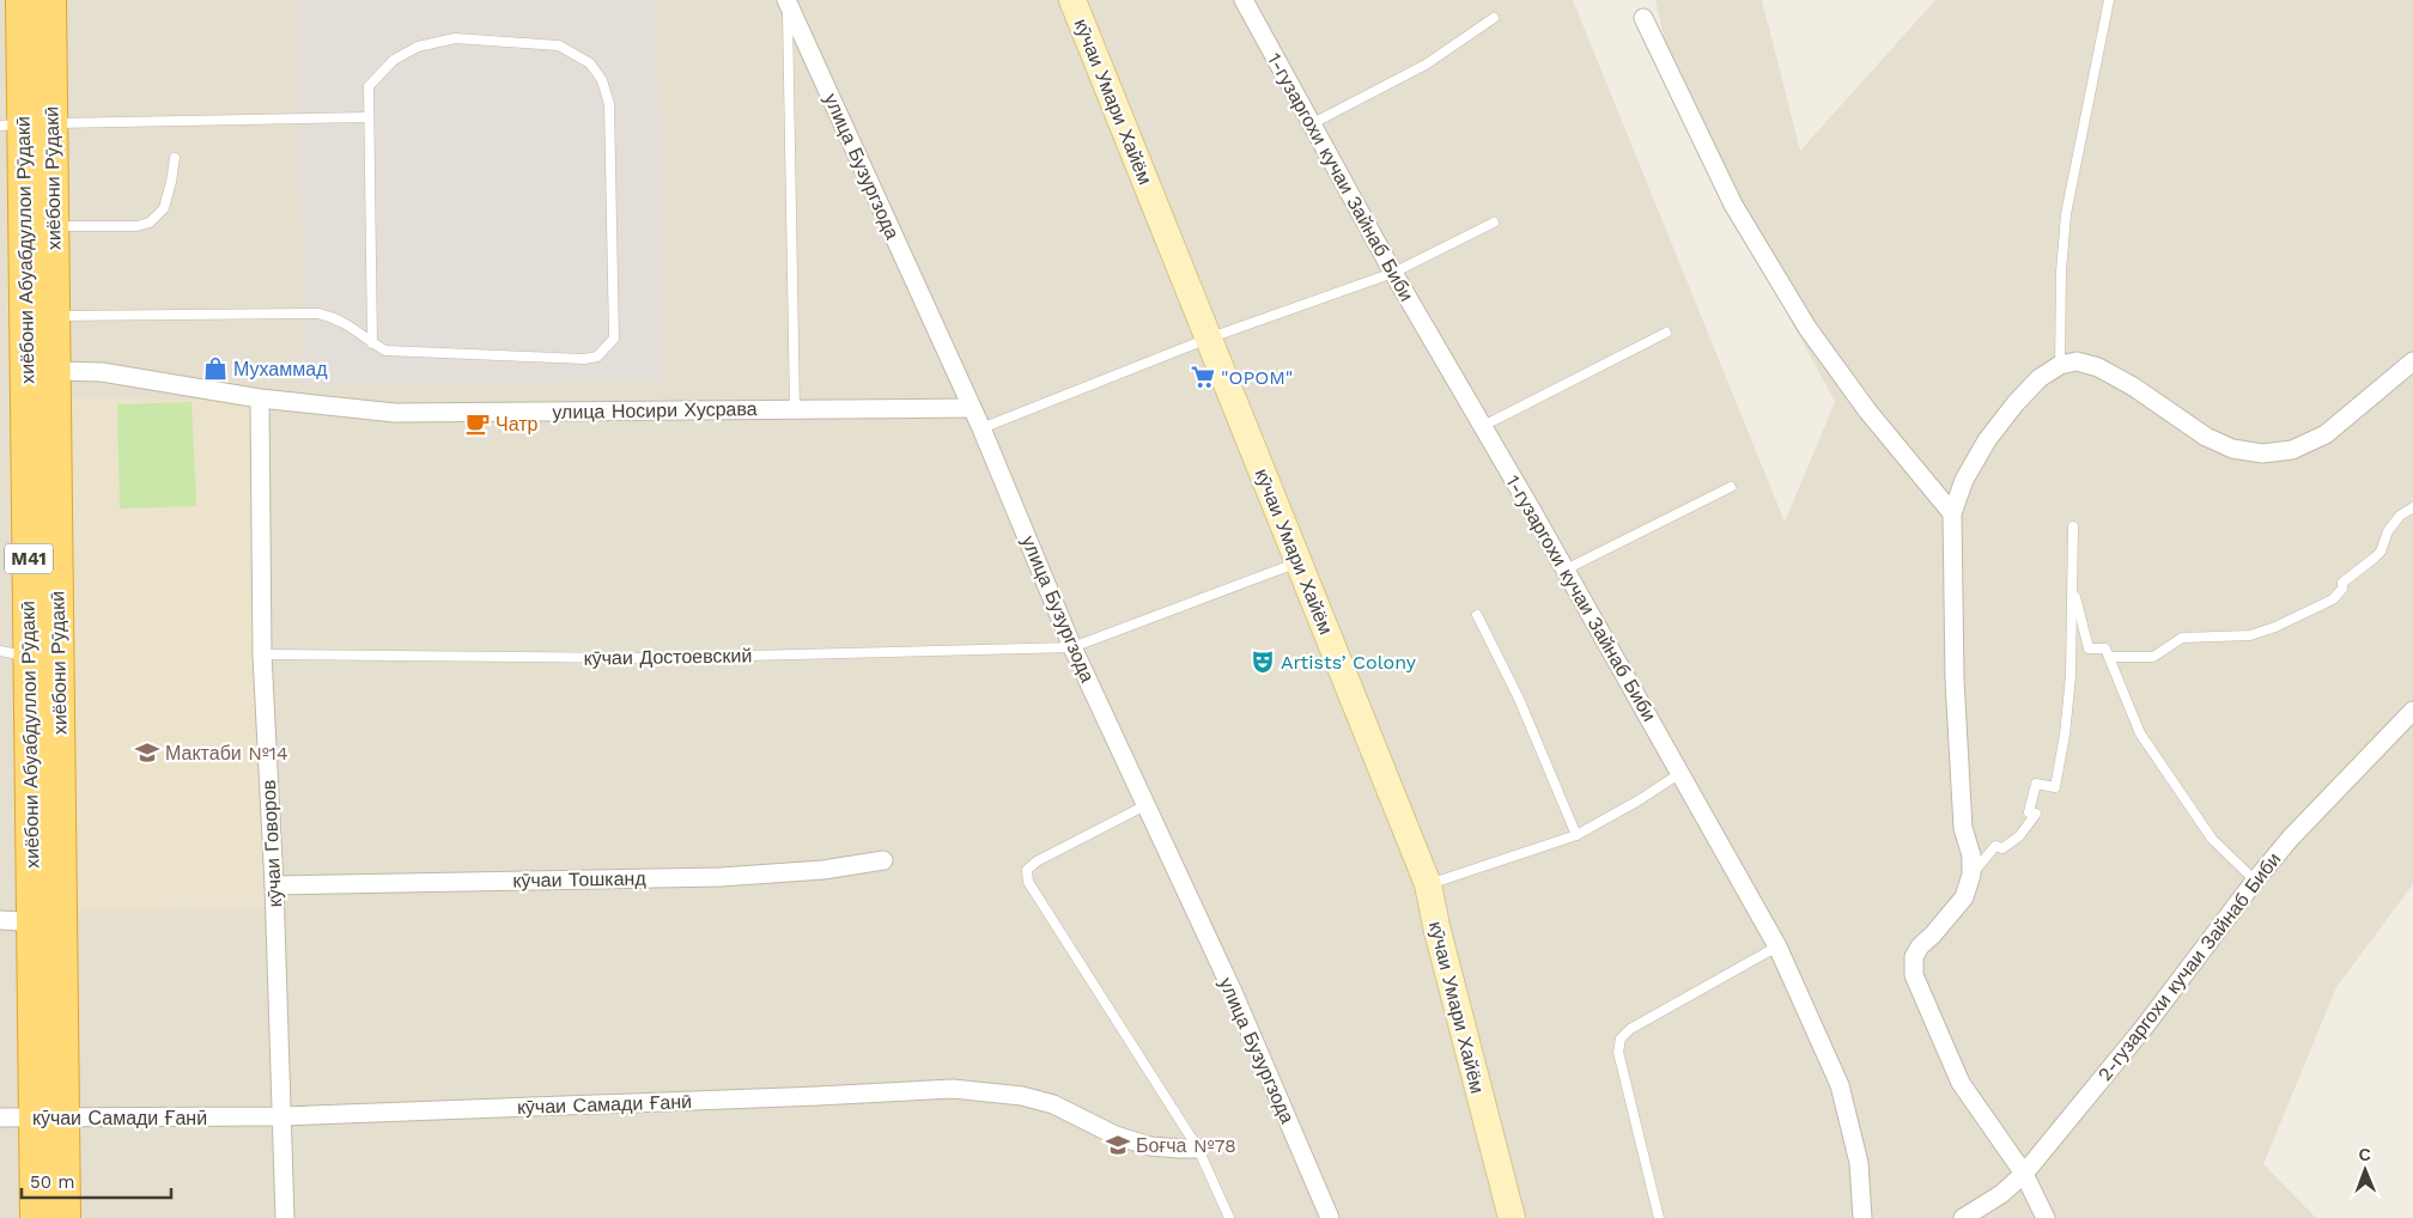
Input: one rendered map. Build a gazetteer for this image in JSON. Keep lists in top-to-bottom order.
{
  "streets": {
    "highway": ["хиёбони Рӯдакӣ", "хиёбони Абуабдуллои Рӯдакӣ", "M41"],
    "main road": ["кӯчаи Умари Хайём"],
    "street": [
      "улица Бузургзода",
      "1-гузаргохи кучаи Зайнаб Биби",
      "улица Носири Хусрава",
      "кӯчаи Говоров",
      "кӯчаи Тошканд",
      "2-гузаргохи кучаи Зайнаб Биби",
      "кӯчаи Самади Ғанӣ"
    ],
    "lane": ["кӯчаи Достоевский"]
  },
  "crossings": [
    ["кӯчаи Умари Хайём", "кӯчаи Достоевский"],
    ["улица Бузургзода", "улица Носири Хусрава"],
    ["улица Бузургзода", "кӯчаи Достоевский"],
    ["хиёбони Рӯдакӣ", "хиёбони Абуабдуллои Рӯдакӣ"],
    ["хиёбони Рӯдакӣ", "улица Носири Хусрава"],
    ["хиёбони Абуабдуллои Рӯдакӣ", "кӯчаи Самади Ғанӣ"],
    ["улица Носири Хусрава", "кӯчаи Говоров"],
    ["кӯчаи Достоевский", "кӯчаи Говоров"],
    ["кӯчаи Говоров", "кӯчаи Тошканд"],
    ["кӯчаи Говоров", "кӯчаи Самади Ғанӣ"]
  ],
  "places": {
    "shop": ["Мухаммад"],
    "supermarket": ["\"OPOM\""],
    "cafe": ["Чатр"],
    "theatre": ["Artists’ Colony"],
    "school or university": ["Мактаби №14", "Боғча №78"]
  },
  "scale_bar": "50 m",
  "north": "top"
}
